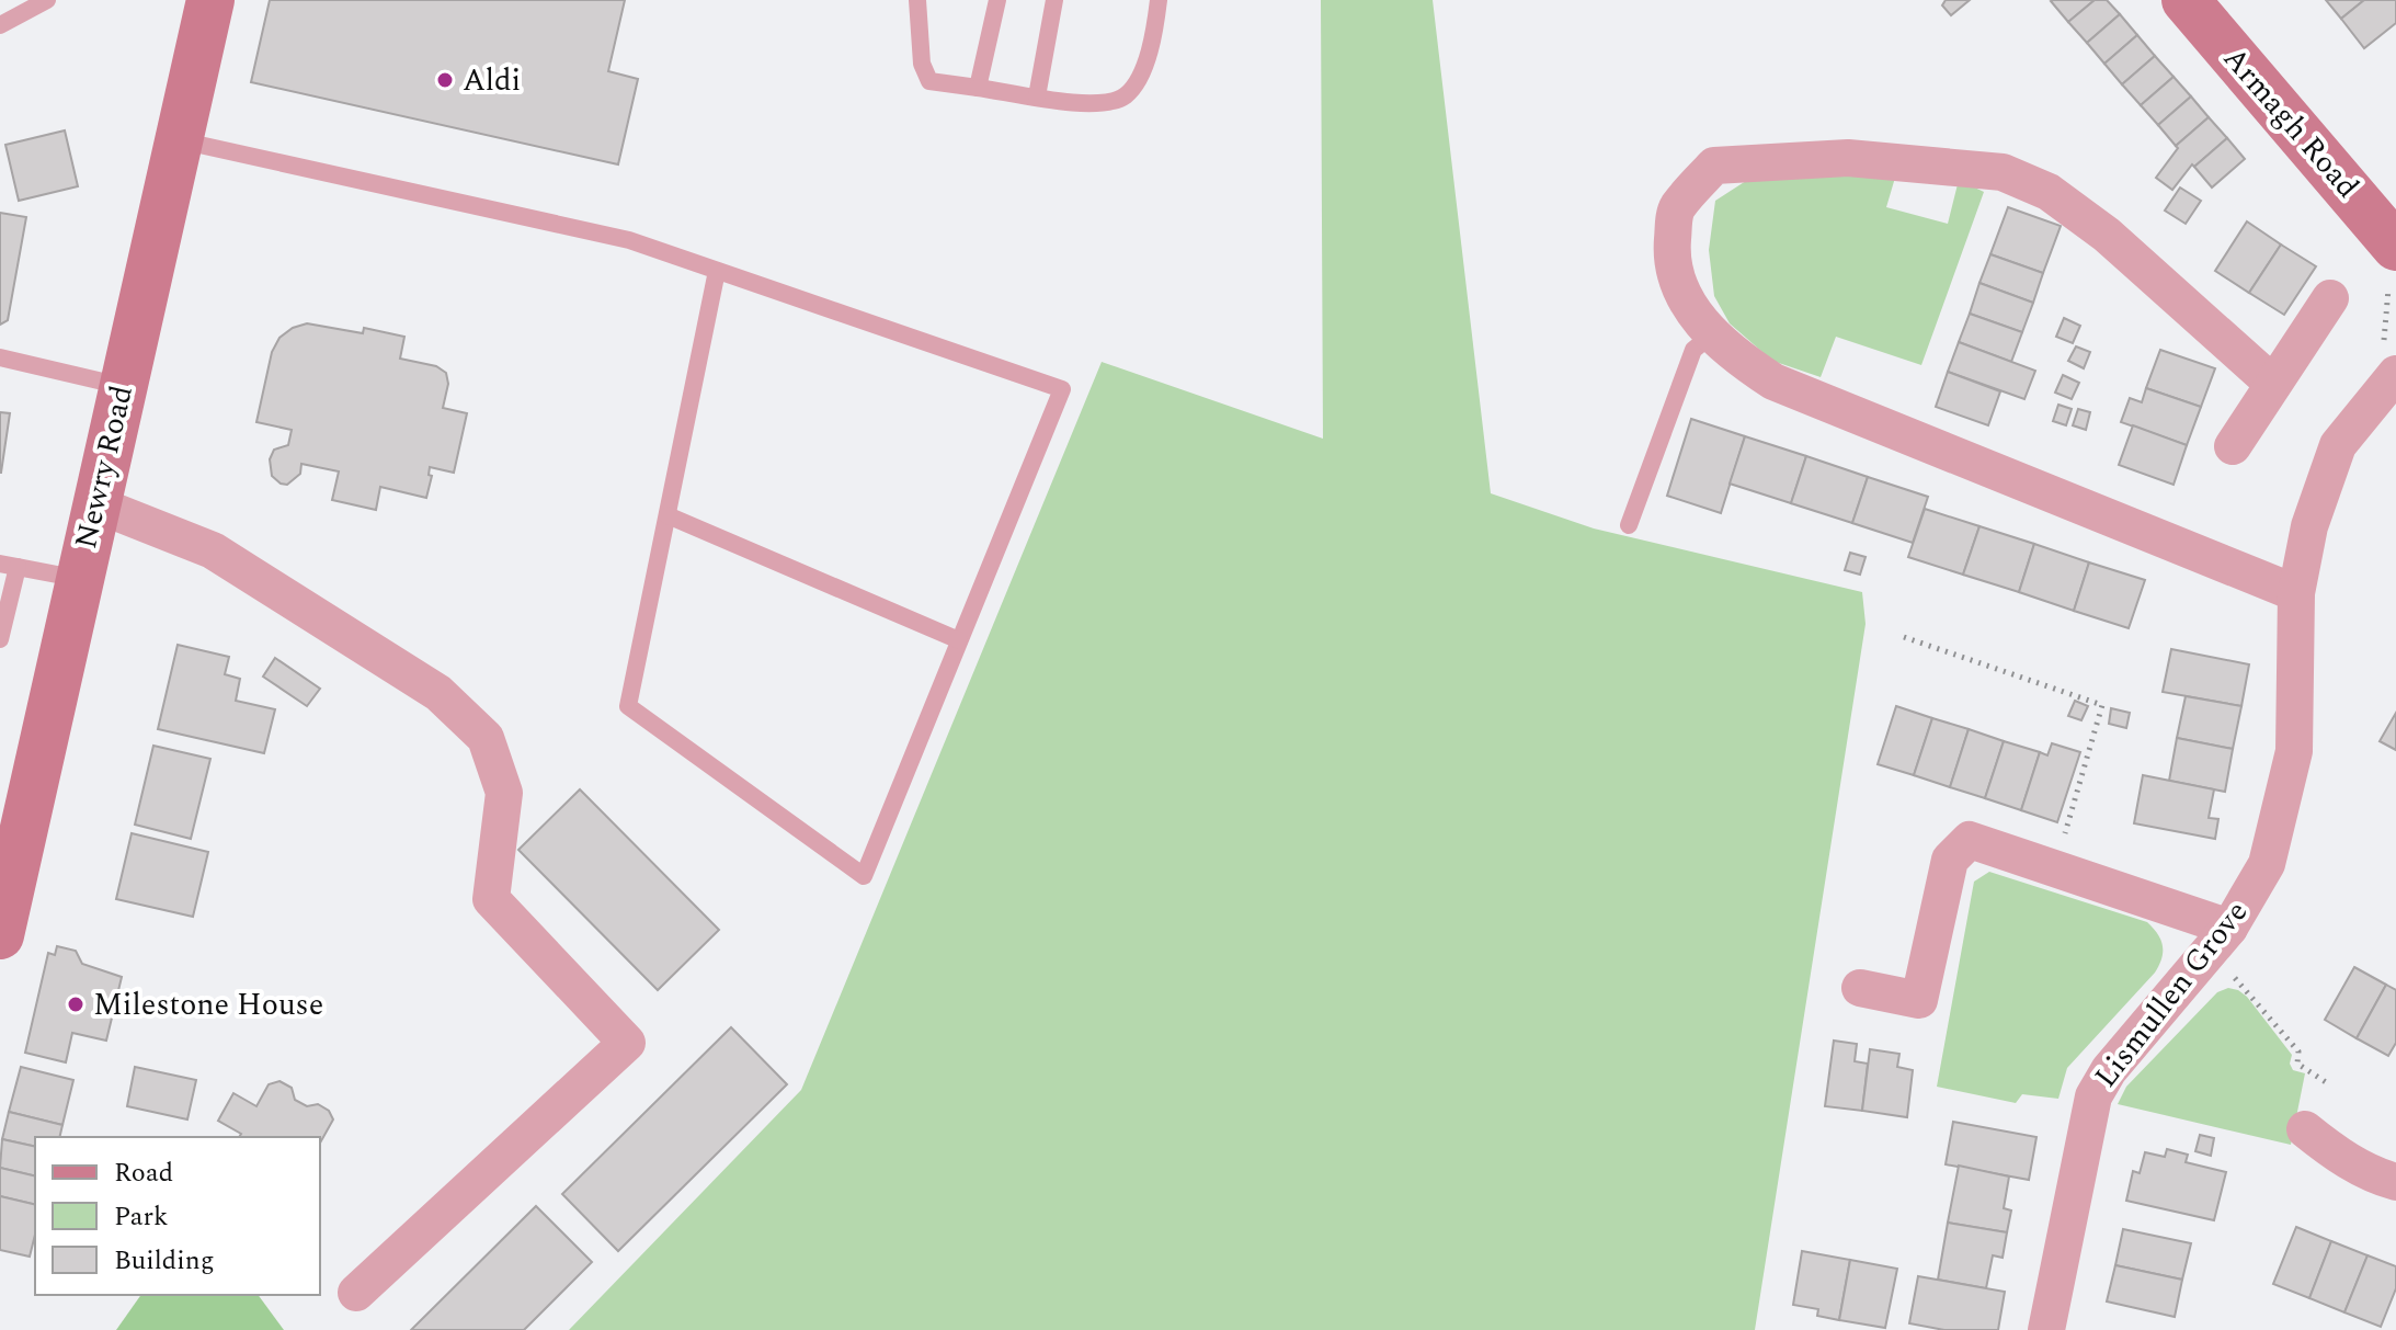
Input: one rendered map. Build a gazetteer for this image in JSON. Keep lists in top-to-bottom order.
{
  "streets": {
    "main road": ["Armagh Road", "Newry Road"],
    "street": ["Lismullen Grove"]
  },
  "places": ["Aldi", "Milestone House"],
  "legend": ["Road", "Park", "Building"]
}
